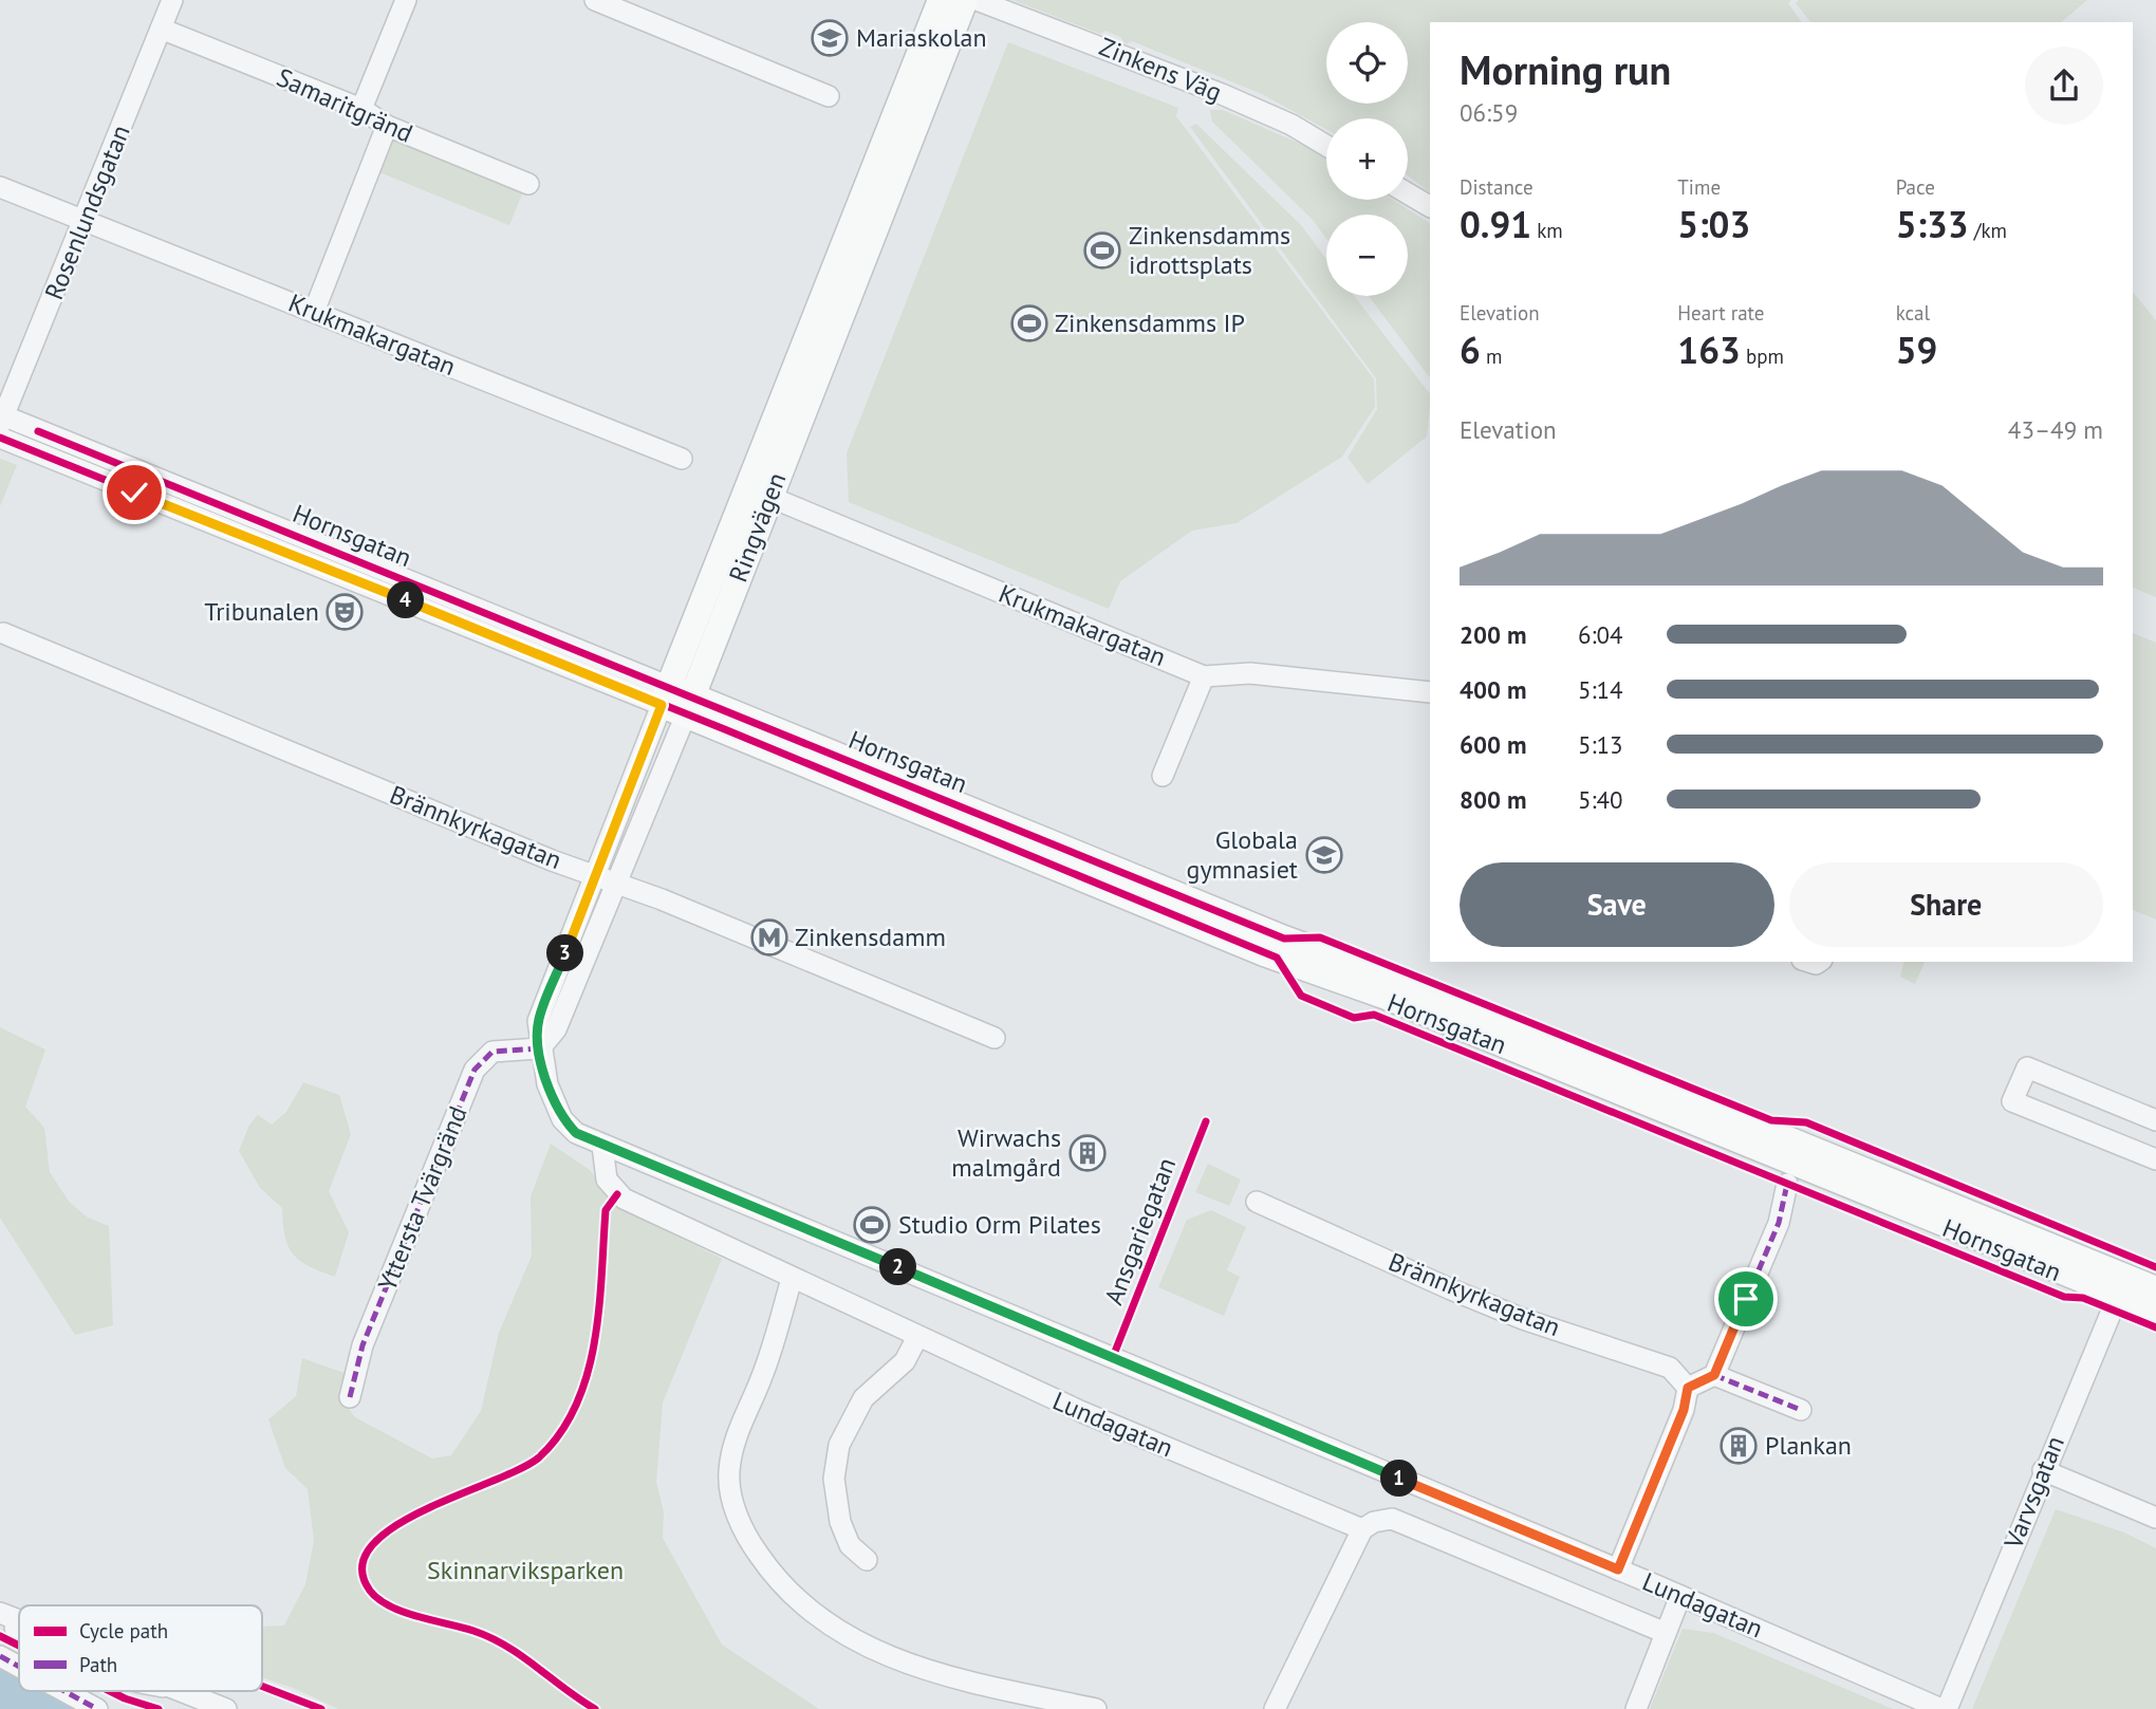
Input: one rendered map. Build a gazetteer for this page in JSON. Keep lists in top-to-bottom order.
{
  "streets": {
    "main road": ["Ringvägen", "Hornsgatan"],
    "street": [
      "Zinkens Väg",
      "Samaritgränd",
      "Rosenlundsgatan",
      "Krukmakargatan",
      "Brännkyrkagatan",
      "Yttersta Tvärgränd",
      "Lundagatan",
      "Varvsgatan"
    ],
    "cycle path": ["Ansgariegatan"]
  },
  "crossings": [
    ["Samaritgränd", "Rosenlundsgatan"],
    ["Rosenlundsgatan", "Krukmakargatan"],
    ["Rosenlundsgatan", "Hornsgatan"],
    ["Krukmakargatan", "Ringvägen"],
    ["Ringvägen", "Hornsgatan"],
    ["Ringvägen", "Brännkyrkagatan"],
    ["Ringvägen", "Yttersta Tvärgränd"],
    ["Ringvägen", "Lundagatan"],
    ["Hornsgatan", "Varvsgatan"],
    ["Lundagatan", "Varvsgatan"]
  ],
  "parks": ["Skinnarviksparken"],
  "places": {
    "school or university": ["Mariaskolan", "Globala gymnasiet"],
    "sports": ["Zinkensdamms idrottsplats", "Zinkensdamms IP", "Studio Orm Pilates"],
    "theatre": ["Tribunalen"],
    "metro station": ["Zinkensdamm"],
    "building": ["Wirwachs malmgård", "Plankan"]
  },
  "legend": ["Cycle path", "Path"],
  "page": {
    "map_buttons": ["+", "−"],
    "heading": ["Morning run", "06:59"],
    "stats": [
      ["Distance", "0.91 km"],
      ["Time", "5:03"],
      ["Pace", "5:33 /km"],
      ["Elevation", "6 m"],
      ["Heart rate", "163 bpm"],
      ["kcal", "59"]
    ],
    "chart": ["Elevation", "43–49 m"],
    "pins": [
      "4",
      "3",
      "2",
      "1"
    ],
    "list": [
      {
        "name": "200 m",
        "note": "6:04"
      },
      {
        "name": "400 m",
        "note": "5:14"
      },
      {
        "name": "600 m",
        "note": "5:13"
      },
      {
        "name": "800 m",
        "note": "5:40"
      }
    ],
    "buttons": ["Save", "Share"]
  }
}
